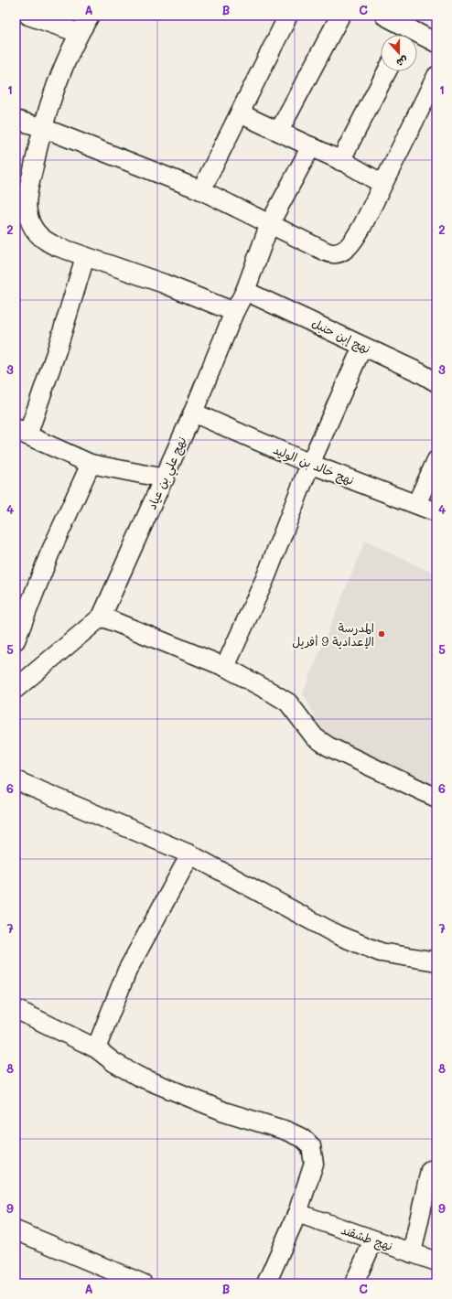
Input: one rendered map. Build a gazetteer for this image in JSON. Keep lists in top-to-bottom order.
{
  "streets": {
    "street": [
      "نهج إبن حنبل",
      "نهج خالد بن الوليد",
      "نهج علي بن عياد",
      "نهج طشقند"
    ]
  },
  "crossings": [
    ["نهج إبن حنبل", "نهج علي بن عياد"],
    ["نهج خالد بن الوليد", "نهج علي بن عياد"]
  ],
  "places": ["المدرسة الإعدادية 9 أفريل"],
  "north": "bottom",
  "grid": {
    "columns": ["A", "B", "C"],
    "rows": [
      "1",
      "2",
      "3",
      "4",
      "5",
      "6",
      "7",
      "8",
      "9"
    ]
  }
}
